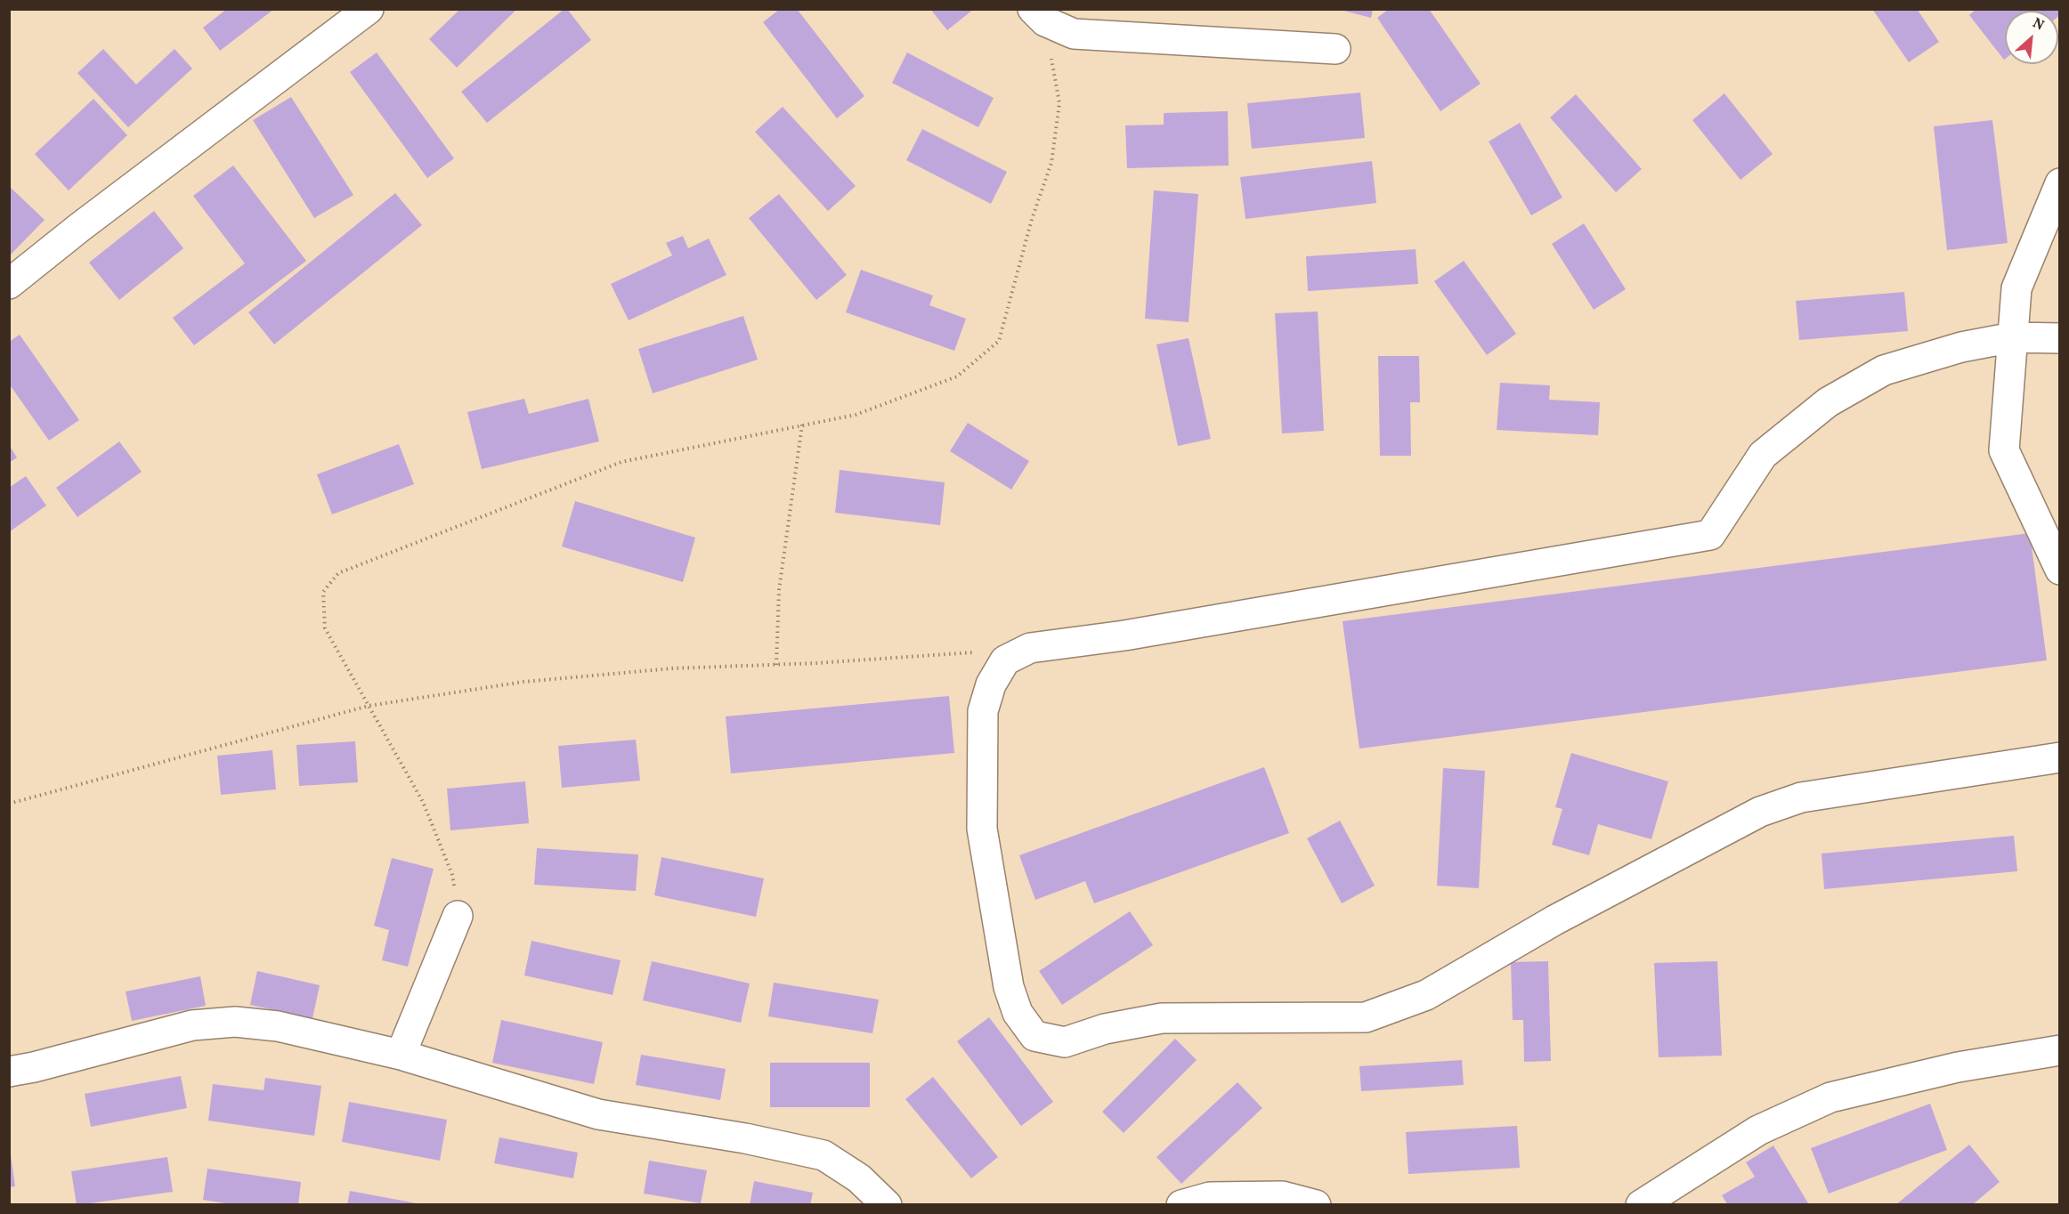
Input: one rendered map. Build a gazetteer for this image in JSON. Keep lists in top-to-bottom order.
{
  "north": "top right"
}
